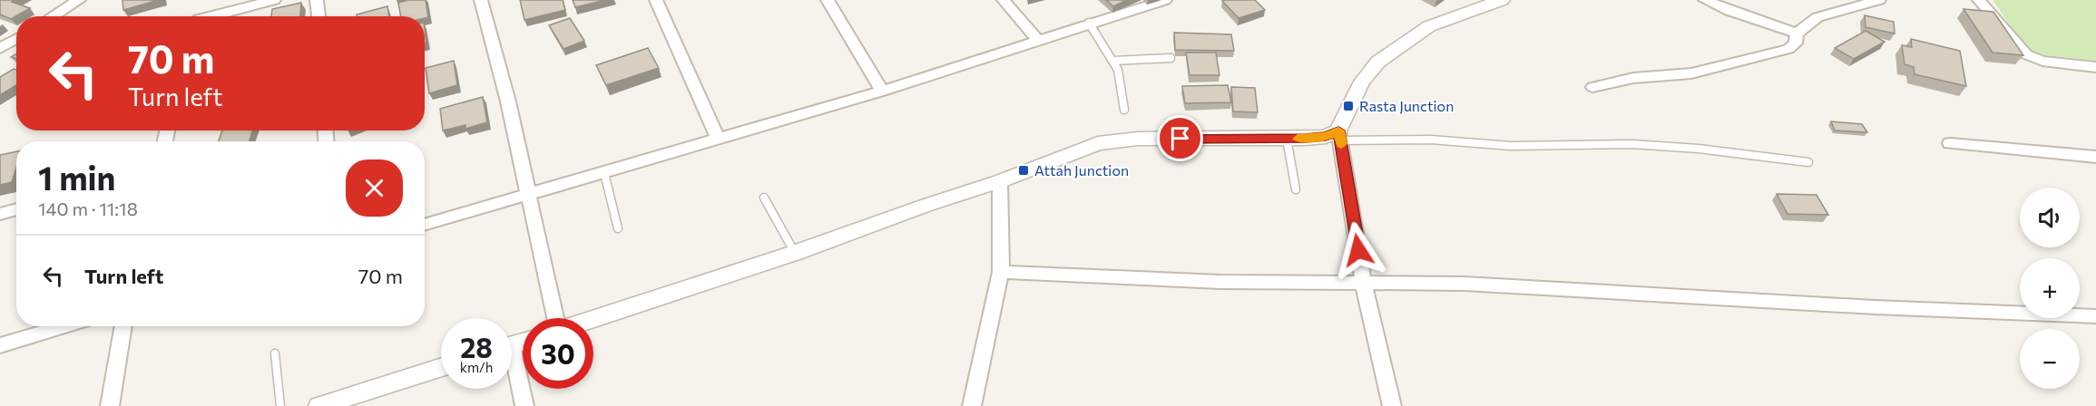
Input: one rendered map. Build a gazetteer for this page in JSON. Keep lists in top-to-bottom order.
{
  "places": {
    "transit": ["Rasta Junction", "Attah Junction"]
  },
  "page": {
    "turn": ["70 m", "Turn left"],
    "heading": ["1 min", "140 m · 11:18"],
    "map_buttons": ["+", "−"],
    "list": [
      {
        "name": "Turn left",
        "value": "70 m"
      }
    ],
    "speed": "28 km/h",
    "limit": "30"
  }
}
